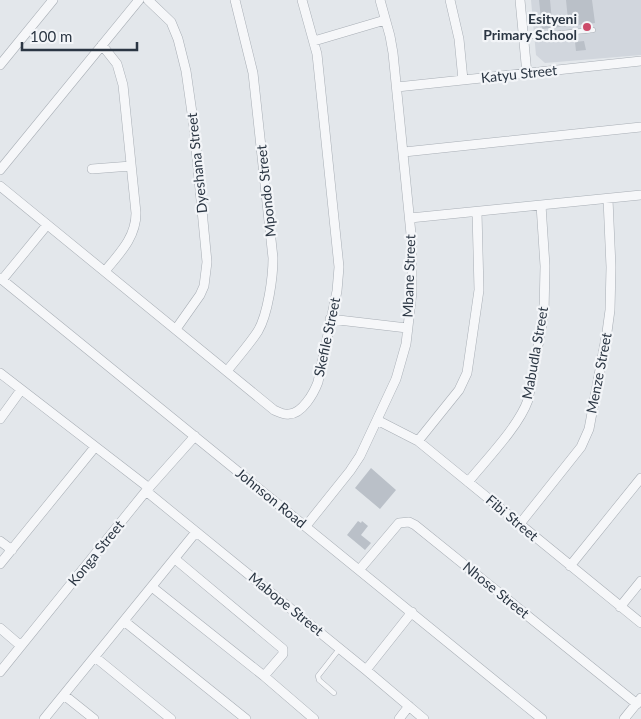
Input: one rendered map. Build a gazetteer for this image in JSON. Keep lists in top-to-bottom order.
{
  "streets": {
    "street": [
      "Katyu Street",
      "Dyeshana Street",
      "Mpondo Street",
      "Mbane Street",
      "Skefile Street",
      "Mabudla Street",
      "Menze Street",
      "Johnson Road",
      "Fibi Street",
      "Konga Street",
      "Nhose Street",
      "Mabope Street"
    ]
  },
  "crossings": [
    ["Katyu Street", "Mbane Street"],
    ["Dyeshana Street", "Skefile Street"],
    ["Mpondo Street", "Skefile Street"],
    ["Mbane Street", "Johnson Road"],
    ["Mbane Street", "Fibi Street"],
    ["Mabudla Street", "Fibi Street"],
    ["Menze Street", "Fibi Street"],
    ["Johnson Road", "Konga Street"],
    ["Johnson Road", "Nhose Street"],
    ["Konga Street", "Mabope Street"]
  ],
  "places": ["Esityeni Primary School"],
  "scale_bar": "100 m"
}
